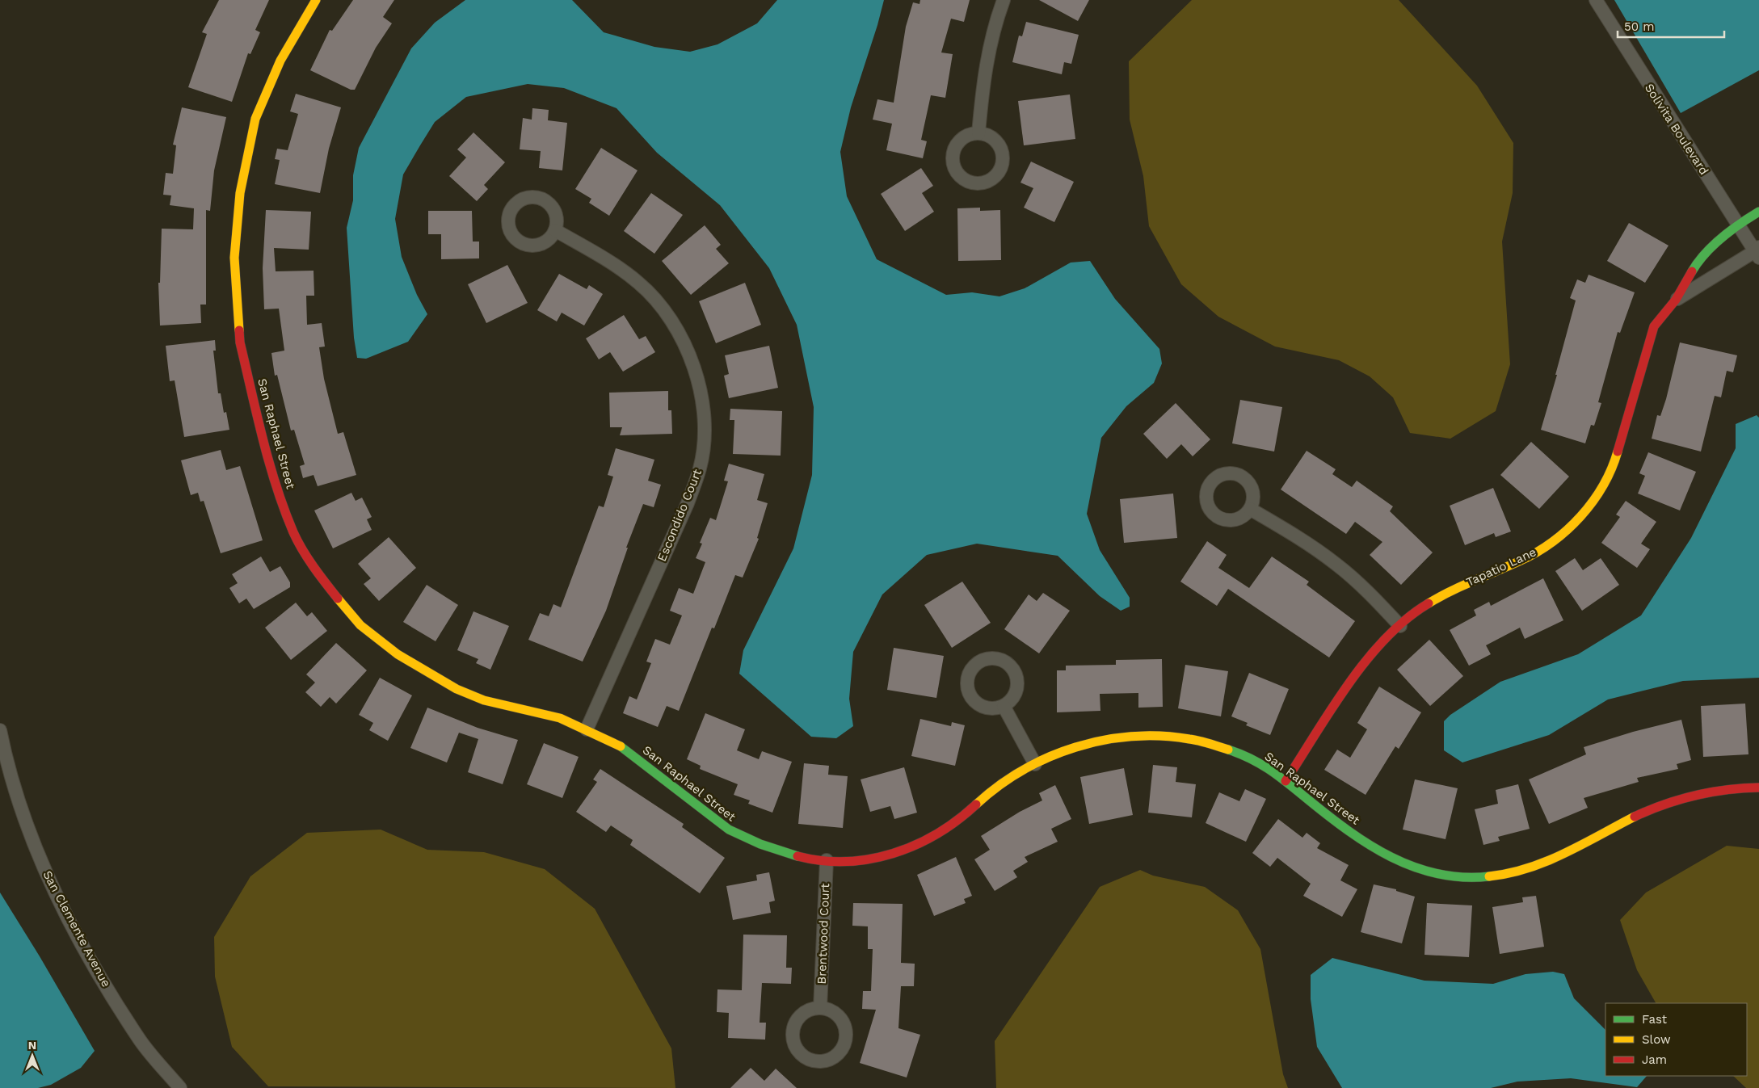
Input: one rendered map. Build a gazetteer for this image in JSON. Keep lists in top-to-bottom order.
{
  "streets": {
    "street": [
      "Solivita Boulevard",
      "San Raphael Street",
      "Escondido Court",
      "Tapatio Lane",
      "San Clemente Avenue",
      "Brentwood Court"
    ]
  },
  "crossings": [
    ["Solivita Boulevard", "Tapatio Lane"],
    ["San Raphael Street", "Escondido Court"],
    ["San Raphael Street", "Tapatio Lane"],
    ["San Raphael Street", "Brentwood Court"]
  ],
  "legend": ["Fast", "Slow", "Jam"],
  "scale_bar": "50 m",
  "north": "top"
}
